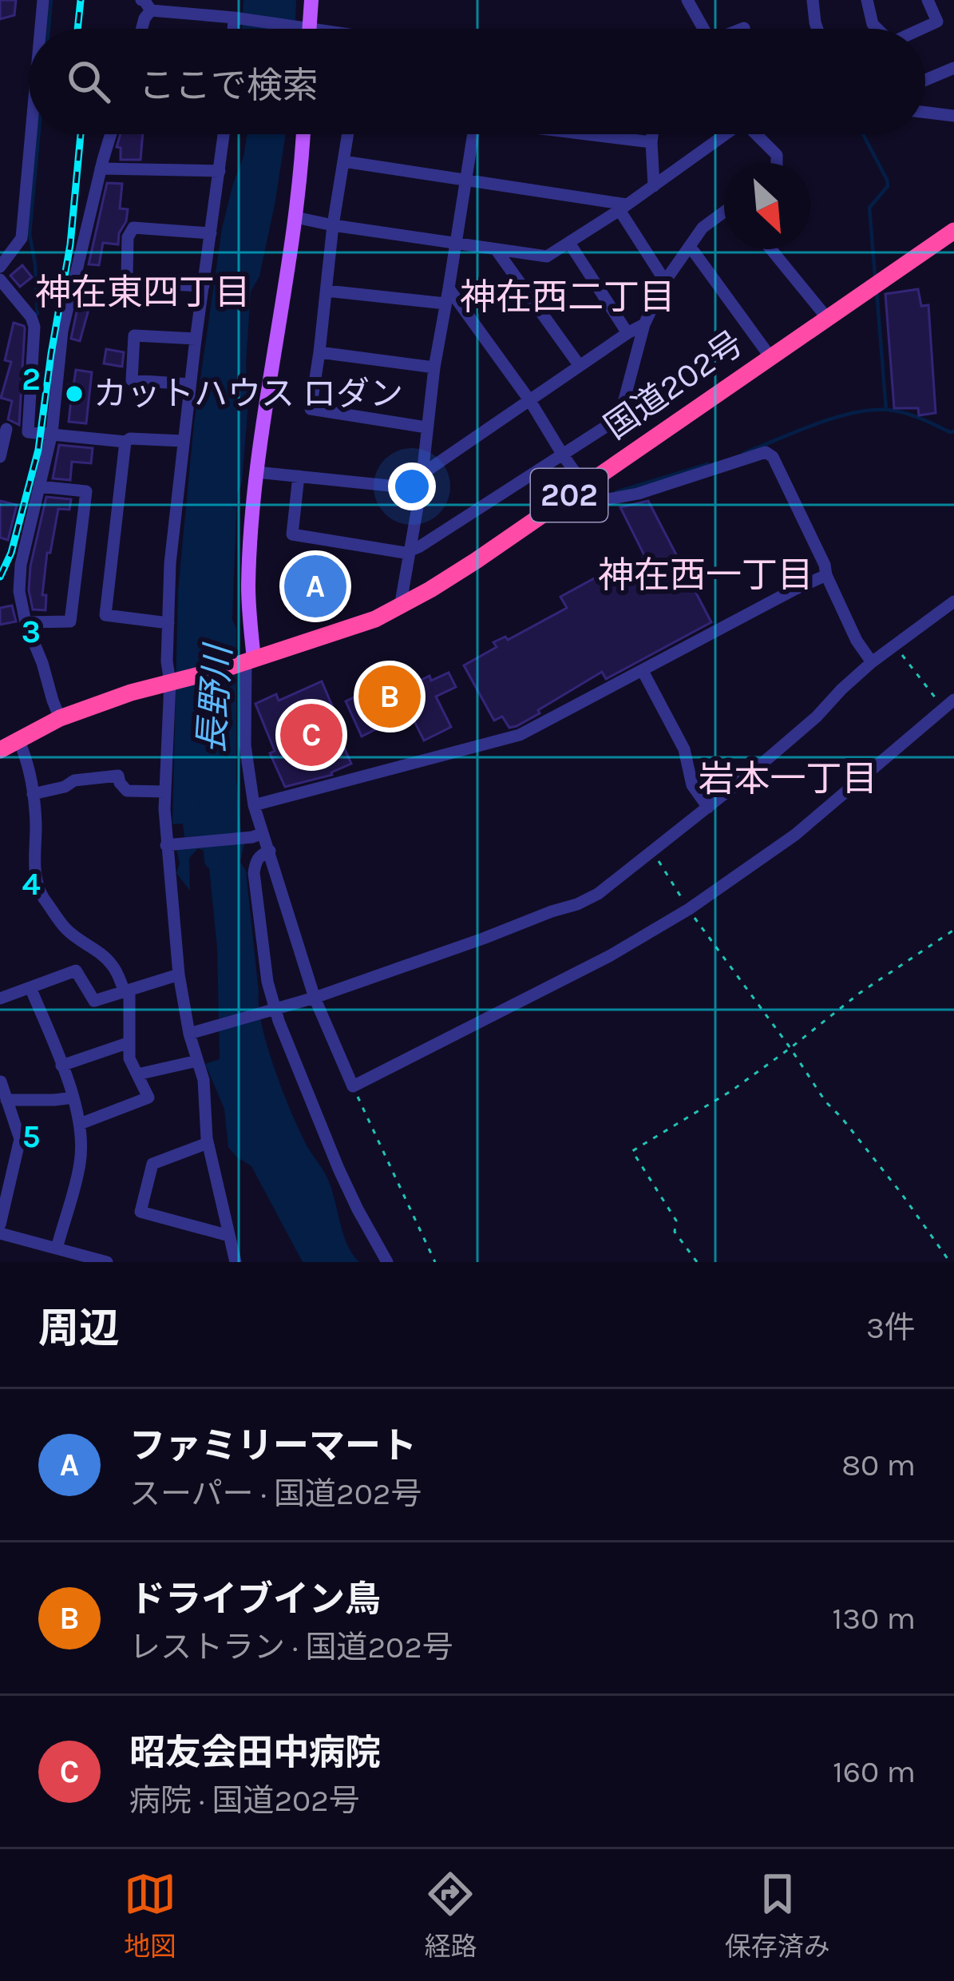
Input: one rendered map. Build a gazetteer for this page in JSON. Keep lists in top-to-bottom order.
{
  "streets": {
    "highway": ["国道202号", "202"]
  },
  "districts": [
    "神在東四丁目",
    "神在西二丁目",
    "神在西一丁目",
    "岩本一丁目"
  ],
  "water": ["長野川"],
  "places": ["カットハウス ロダン"],
  "north": "bottom right",
  "page": {
    "search": "ここで検索",
    "pins": ["A", "B", "C"],
    "heading": ["周辺", "3件"],
    "list": [
      {
        "mark": "A",
        "name": "ファミリーマート",
        "note": "スーパー · 国道202号",
        "value": "80 m"
      },
      {
        "mark": "B",
        "name": "ドライブイン鳥",
        "note": "レストラン · 国道202号",
        "value": "130 m"
      },
      {
        "mark": "C",
        "name": "昭友会田中病院",
        "note": "病院 · 国道202号",
        "value": "160 m"
      }
    ],
    "nav": ["地図", "経路", "保存済み"]
  },
  "grid": {
    "rows": [
      "2",
      "3",
      "4",
      "5"
    ]
  }
}
